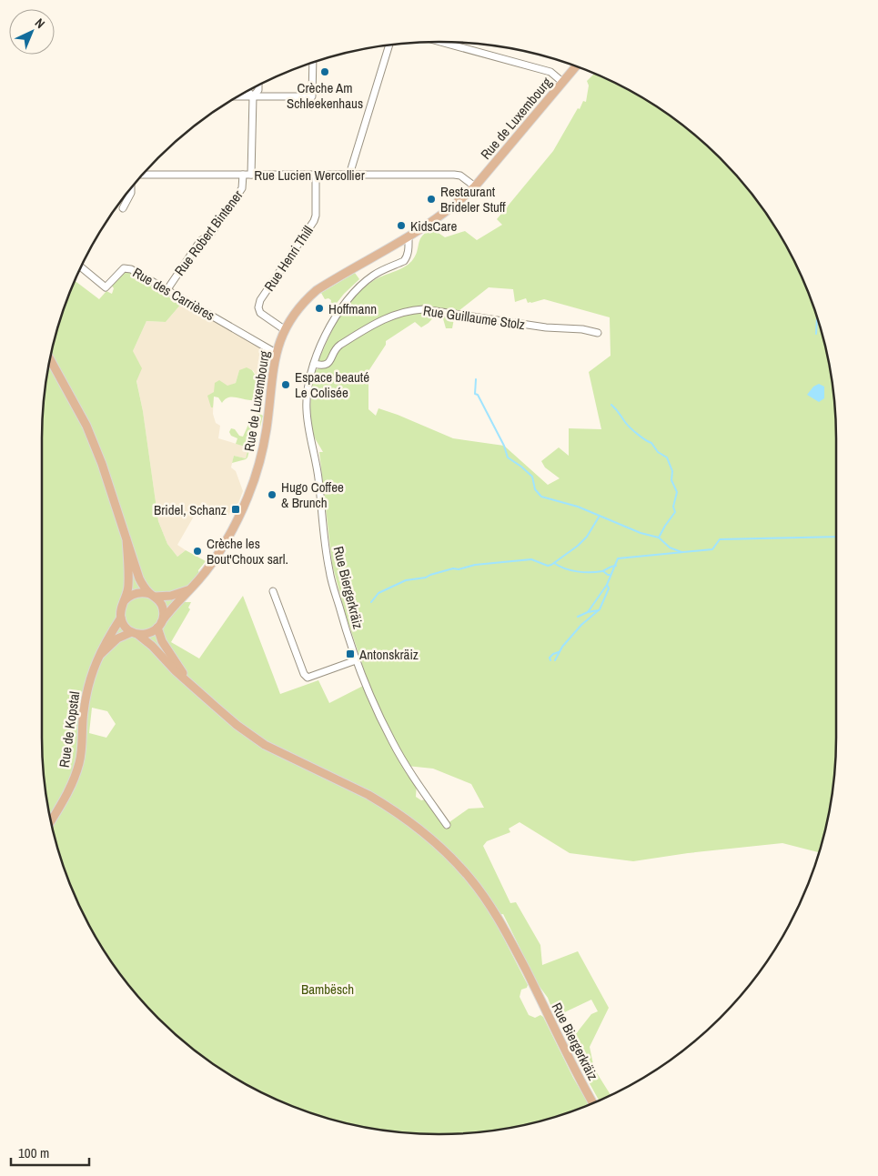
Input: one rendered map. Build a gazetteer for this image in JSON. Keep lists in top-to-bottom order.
{
  "streets": {
    "main road": ["Rue de Luxembourg", "Rue Biergerkräiz", "Rue de Kopstal"],
    "street": [
      "Rue Lucien Wercollier",
      "Rue Robert Bintener",
      "Rue Henri Thill",
      "Rue des Carrières",
      "Rue Guillaume Stolz"
    ]
  },
  "crossings": [
    ["Rue de Luxembourg", "Rue Lucien Wercollier"],
    ["Rue de Luxembourg", "Rue Henri Thill"],
    ["Rue de Luxembourg", "Rue des Carrières"],
    ["Rue de Luxembourg", "Rue Biergerkräiz"],
    ["Rue de Luxembourg", "Rue de Kopstal"],
    ["Rue Lucien Wercollier", "Rue Robert Bintener"],
    ["Rue Lucien Wercollier", "Rue Henri Thill"],
    ["Rue Robert Bintener", "Rue des Carrières"],
    ["Rue Guillaume Stolz", "Rue Biergerkräiz"]
  ],
  "parks": ["Bambësch"],
  "places": {
    "other": [
      "Crèche Am Schleekenhaus",
      "Restaurant Brideler Stuff",
      "KidsCare",
      "Hoffmann",
      "Espace beauté Le Colisée",
      "Hugo Coffee & Brunch",
      "Crèche les Bout'Choux sarl."
    ],
    "transit": ["Bridel, Schanz", "Antonskräiz"]
  },
  "scale_bar": "100 m",
  "north": "top right"
}
